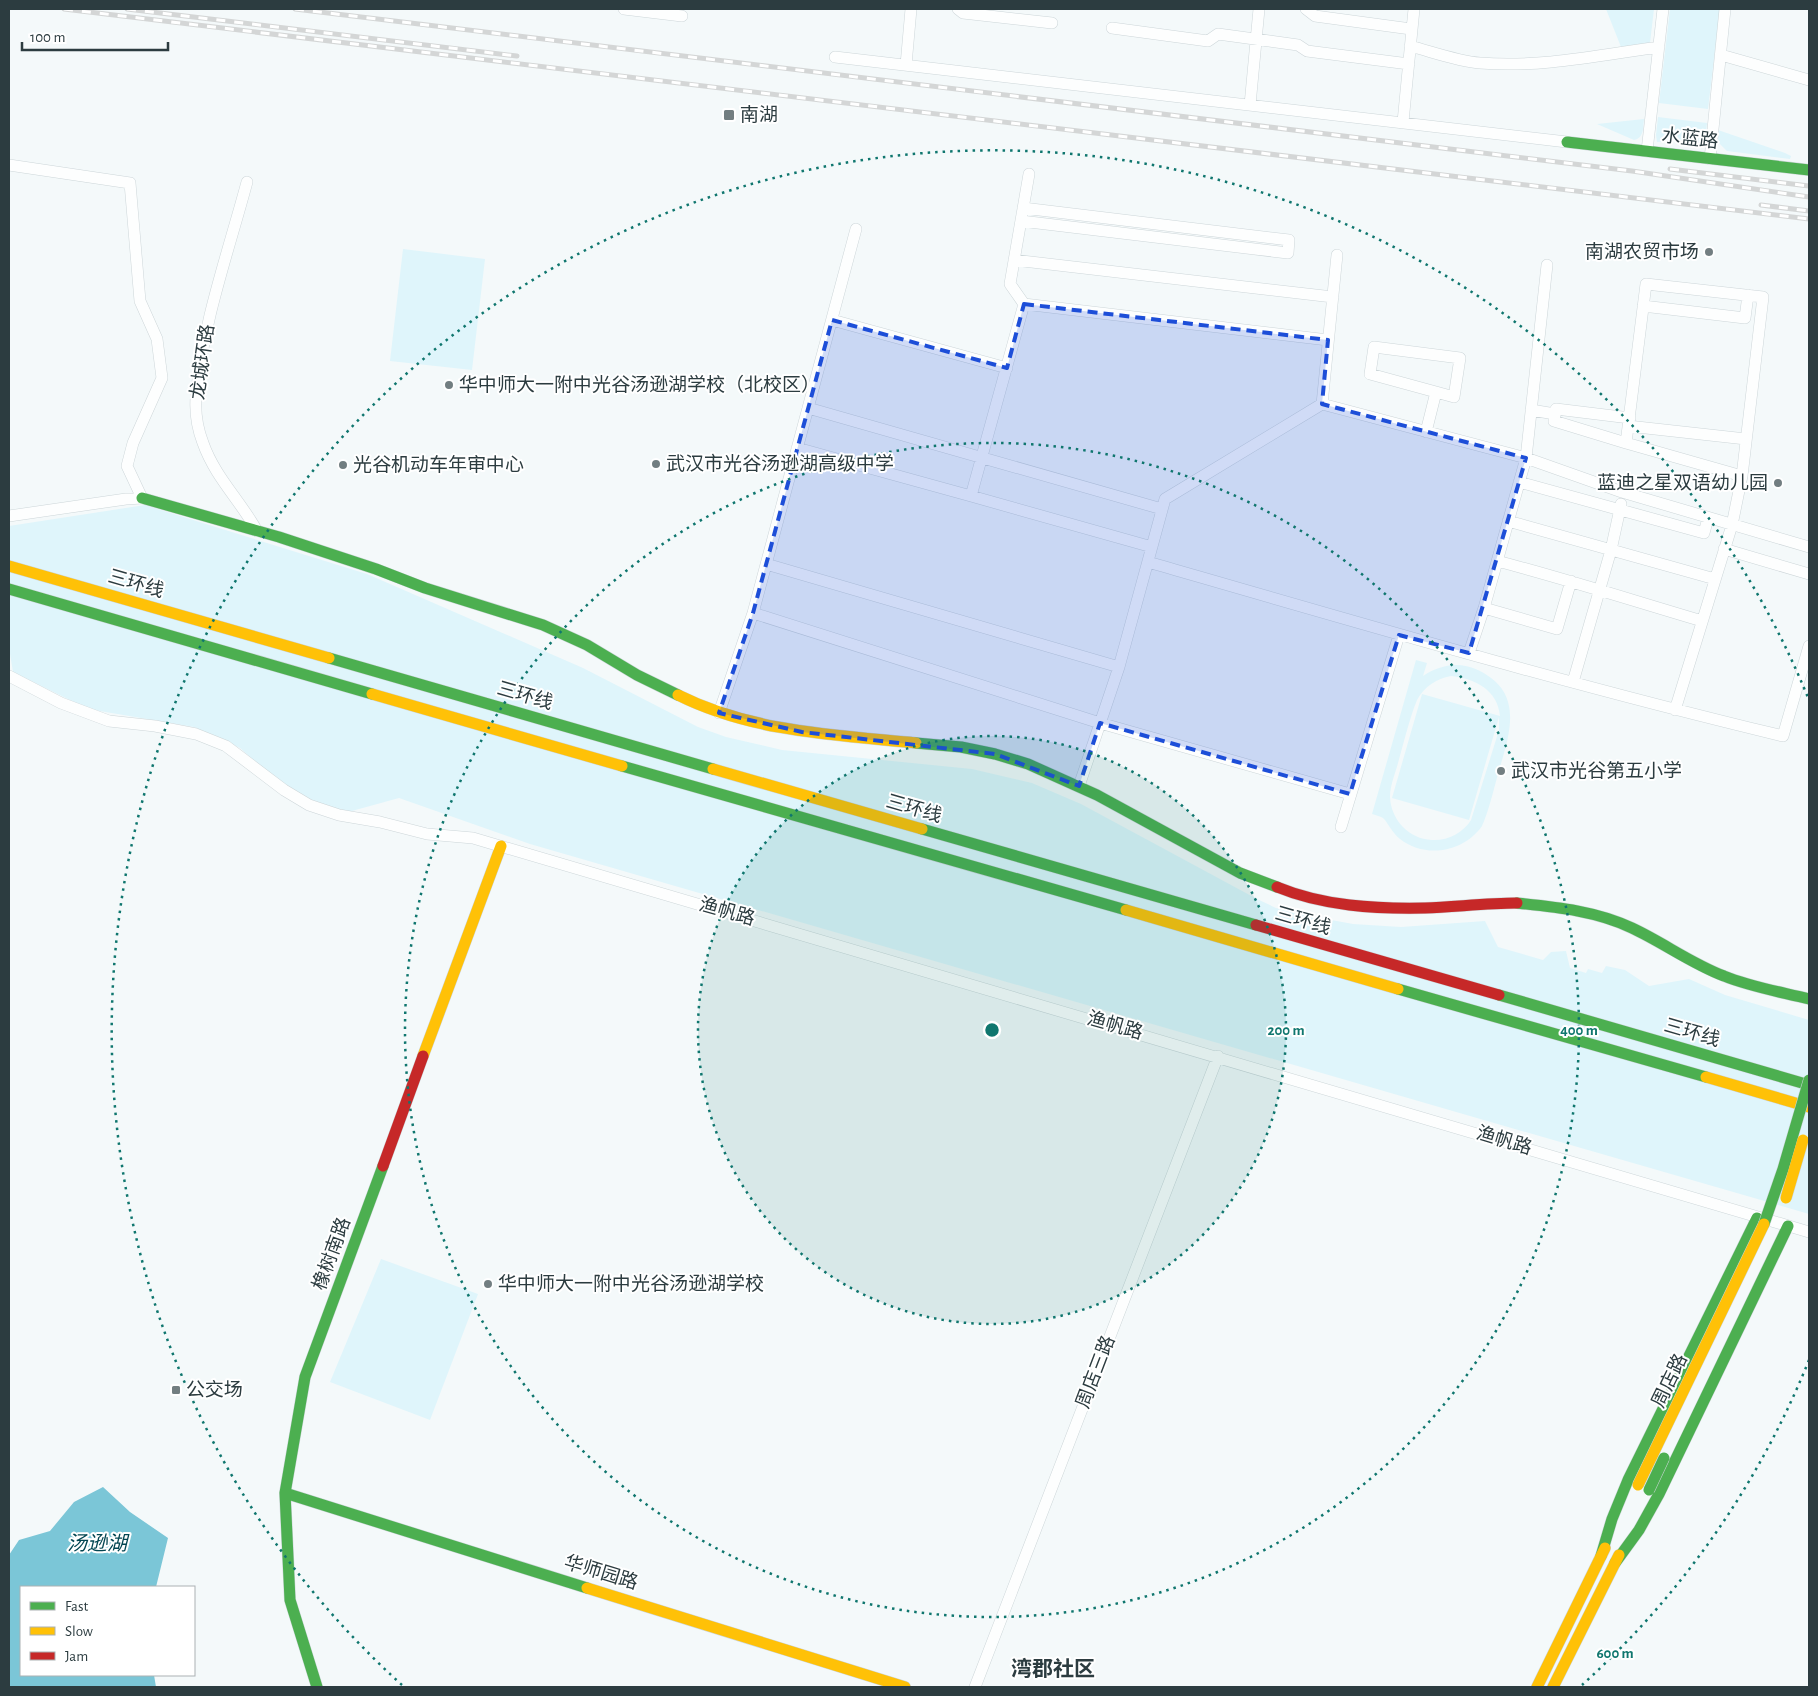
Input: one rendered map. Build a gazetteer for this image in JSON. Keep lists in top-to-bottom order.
{
  "streets": {
    "main road": [
      "水蓝路",
      "三环线",
      "橡树南路",
      "周店路",
      "华师园路"
    ],
    "street": ["龙城环路", "渔帆路", "周店三路"]
  },
  "crossings": [
    ["渔帆路", "橡树南路"],
    ["渔帆路", "周店三路"],
    ["橡树南路", "华师园路"]
  ],
  "districts": ["湾郡社区"],
  "water": ["汤逊湖"],
  "places": {
    "transit": ["南湖", "公交场"],
    "other": [
      "南湖农贸市场",
      "华中师大一附中光谷汤逊湖学校（北校区）",
      "武汉市光谷汤逊湖高级中学",
      "光谷机动车年审中心",
      "蓝迪之星双语幼儿园",
      "武汉市光谷第五小学",
      "华中师大一附中光谷汤逊湖学校"
    ]
  },
  "legend": ["Fast", "Slow", "Jam"],
  "scale_bar": "100 m",
  "rings": ["200 m", "400 m", "600 m"]
}
